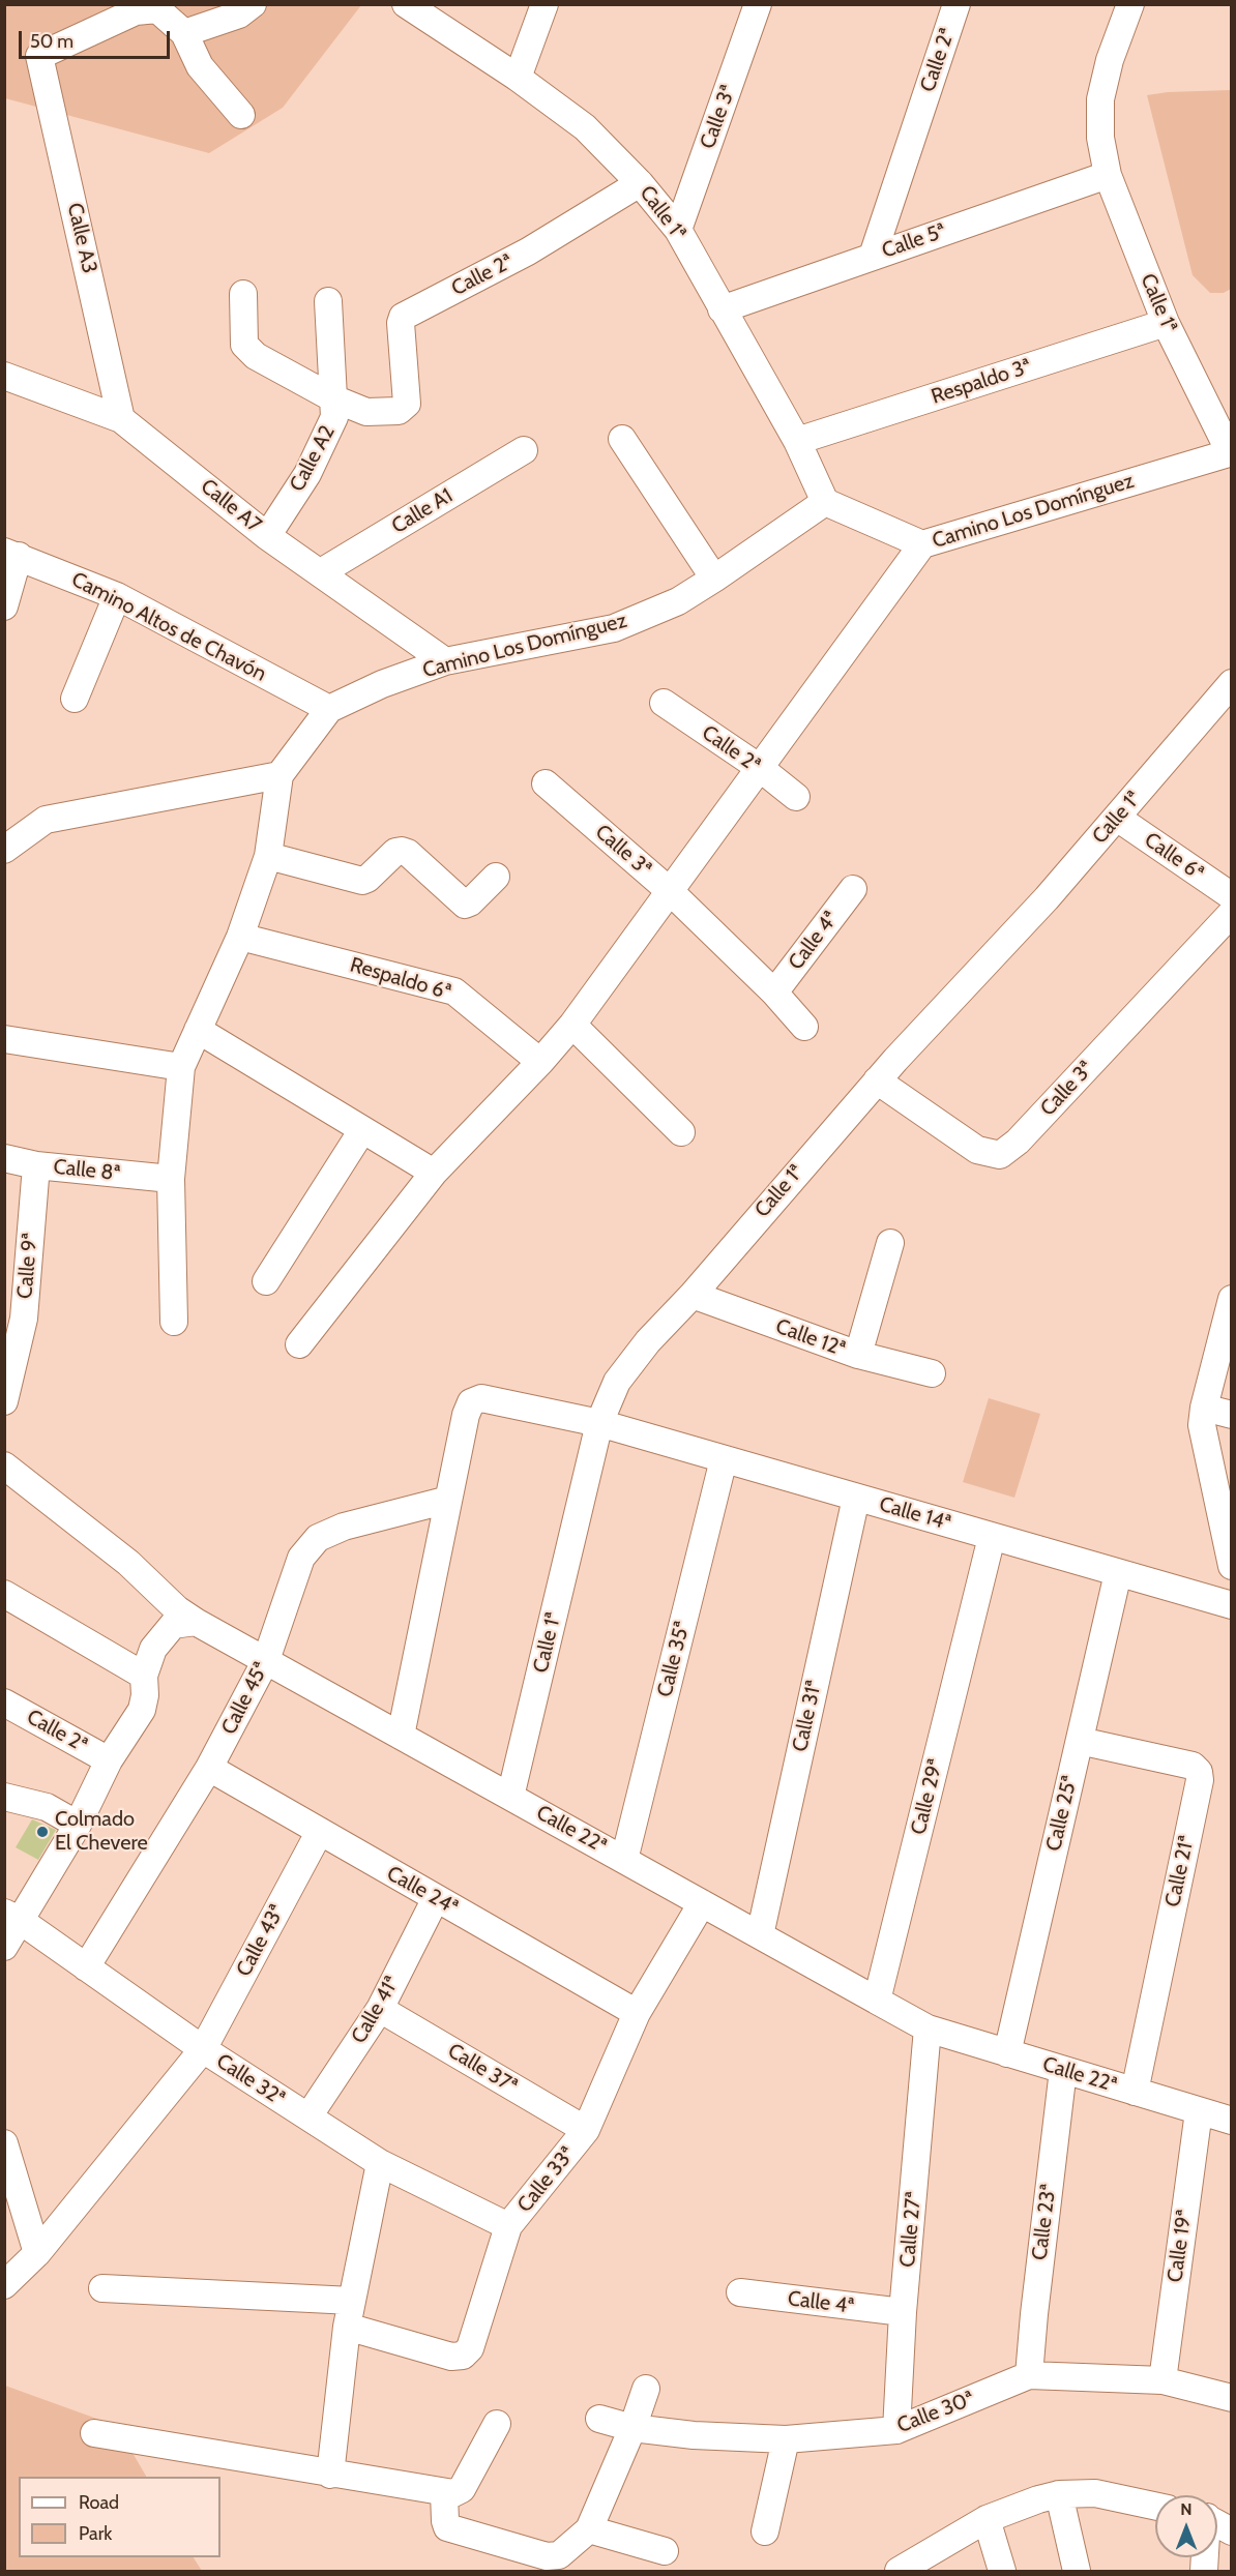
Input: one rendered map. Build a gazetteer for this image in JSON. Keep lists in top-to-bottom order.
{
  "streets": {
    "street": [
      "Calle 2ª",
      "Calle 3ª",
      "Calle 1ª",
      "Calle A3",
      "Calle 5ª",
      "Respaldo 3ª",
      "Calle A2",
      "Calle A7",
      "Calle A1",
      "Camino Los Domínguez",
      "Camino Altos de Chavón",
      "Calle 6ª",
      "Calle 4ª",
      "Respaldo 6ª",
      "Calle 8ª",
      "Calle 9ª",
      "Calle 12ª",
      "Calle 14ª",
      "Calle 35ª",
      "Calle 45ª",
      "Calle 31ª",
      "Calle 29ª",
      "Calle 25ª",
      "Calle 22ª",
      "Calle 21ª",
      "Calle 24ª",
      "Calle 43ª",
      "Calle 41ª",
      "Calle 37ª",
      "Calle 32ª",
      "Calle 33ª",
      "Calle 23ª",
      "Calle 27ª",
      "Calle 19ª",
      "Calle 30ª"
    ]
  },
  "crossings": [
    ["Calle 2ª", "Calle 1ª"],
    ["Calle 2ª", "Calle 5ª"],
    ["Calle 2ª", "Calle A2"],
    ["Calle 3ª", "Calle 1ª"],
    ["Calle 3ª", "Calle 4ª"],
    ["Calle 1ª", "Calle 5ª"],
    ["Calle 1ª", "Respaldo 3ª"],
    ["Calle 1ª", "Camino Los Domínguez"],
    ["Calle 1ª", "Calle 6ª"],
    ["Calle 1ª", "Calle 12ª"],
    ["Calle 1ª", "Calle 14ª"],
    ["Calle 1ª", "Calle 22ª"],
    ["Calle A3", "Calle A7"],
    ["Calle A2", "Calle A7"],
    ["Calle A7", "Calle A1"],
    ["Calle A7", "Camino Los Domínguez"],
    ["Camino Los Domínguez", "Camino Altos de Chavón"],
    ["Calle 4ª", "Calle 27ª"],
    ["Calle 8ª", "Calle 9ª"],
    ["Calle 14ª", "Calle 35ª"],
    ["Calle 14ª", "Calle 45ª"],
    ["Calle 14ª", "Calle 31ª"],
    ["Calle 14ª", "Calle 29ª"],
    ["Calle 14ª", "Calle 25ª"],
    ["Calle 35ª", "Calle 22ª"],
    ["Calle 45ª", "Calle 22ª"],
    ["Calle 45ª", "Calle 24ª"],
    ["Calle 45ª", "Calle 32ª"],
    ["Calle 31ª", "Calle 22ª"],
    ["Calle 29ª", "Calle 22ª"],
    ["Calle 25ª", "Calle 22ª"],
    ["Calle 25ª", "Calle 21ª"],
    ["Calle 22ª", "Calle 21ª"],
    ["Calle 22ª", "Calle 33ª"],
    ["Calle 22ª", "Calle 23ª"],
    ["Calle 22ª", "Calle 27ª"],
    ["Calle 22ª", "Calle 19ª"],
    ["Calle 24ª", "Calle 43ª"],
    ["Calle 24ª", "Calle 41ª"],
    ["Calle 24ª", "Calle 33ª"],
    ["Calle 43ª", "Calle 32ª"],
    ["Calle 41ª", "Calle 37ª"],
    ["Calle 41ª", "Calle 32ª"],
    ["Calle 37ª", "Calle 33ª"],
    ["Calle 32ª", "Calle 33ª"],
    ["Calle 23ª", "Calle 30ª"],
    ["Calle 27ª", "Calle 30ª"],
    ["Calle 19ª", "Calle 30ª"]
  ],
  "places": ["Colmado El Chevere"],
  "legend": ["Road", "Park"],
  "scale_bar": "50 m",
  "north": "top"
}
